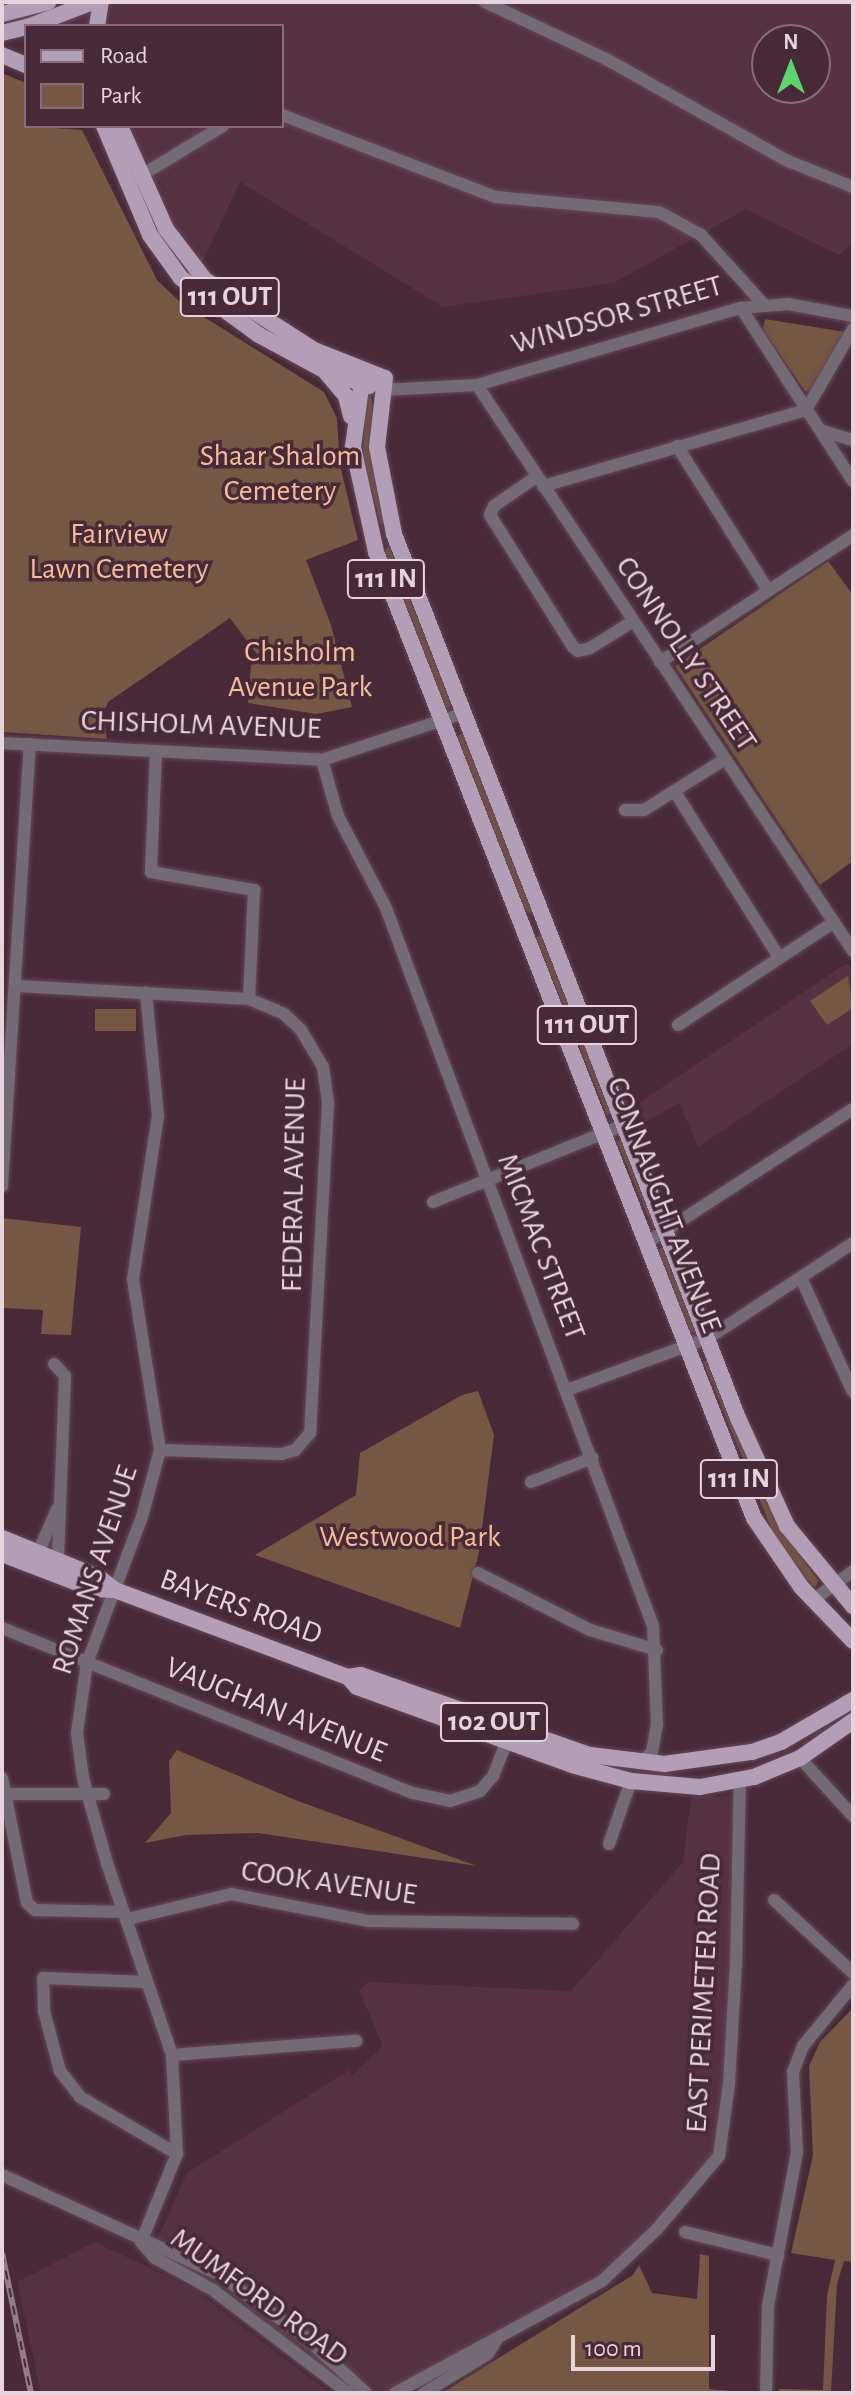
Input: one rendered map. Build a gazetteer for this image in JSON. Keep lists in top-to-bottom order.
{
  "streets": {
    "main road": [
      "111 OUT",
      "WINDSOR STREET",
      "111 IN",
      "CONNAUGHT AVENUE",
      "BAYERS ROAD",
      "102 OUT"
    ],
    "street": [
      "CONNOLLY STREET",
      "CHISHOLM AVENUE",
      "FEDERAL AVENUE",
      "MICMAC STREET",
      "ROMANS AVENUE",
      "VAUGHAN AVENUE",
      "COOK AVENUE",
      "EAST PERIMETER ROAD",
      "MUMFORD ROAD"
    ]
  },
  "crossings": [
    ["WINDSOR STREET", "CONNOLLY STREET"],
    ["WINDSOR STREET", "CONNAUGHT AVENUE"],
    ["CHISHOLM AVENUE", "CONNAUGHT AVENUE"],
    ["CHISHOLM AVENUE", "MICMAC STREET"],
    ["FEDERAL AVENUE", "ROMANS AVENUE"],
    ["MICMAC STREET", "BAYERS ROAD"],
    ["ROMANS AVENUE", "BAYERS ROAD"],
    ["ROMANS AVENUE", "VAUGHAN AVENUE"],
    ["ROMANS AVENUE", "COOK AVENUE"],
    ["ROMANS AVENUE", "MUMFORD ROAD"],
    ["BAYERS ROAD", "VAUGHAN AVENUE"],
    ["BAYERS ROAD", "EAST PERIMETER ROAD"]
  ],
  "parks": [
    "Shaar Shalom Cemetery",
    "Fairview Lawn Cemetery",
    "Chisholm Avenue Park",
    "Westwood Park"
  ],
  "legend": ["Road", "Park"],
  "scale_bar": "100 m",
  "north": "top"
}
